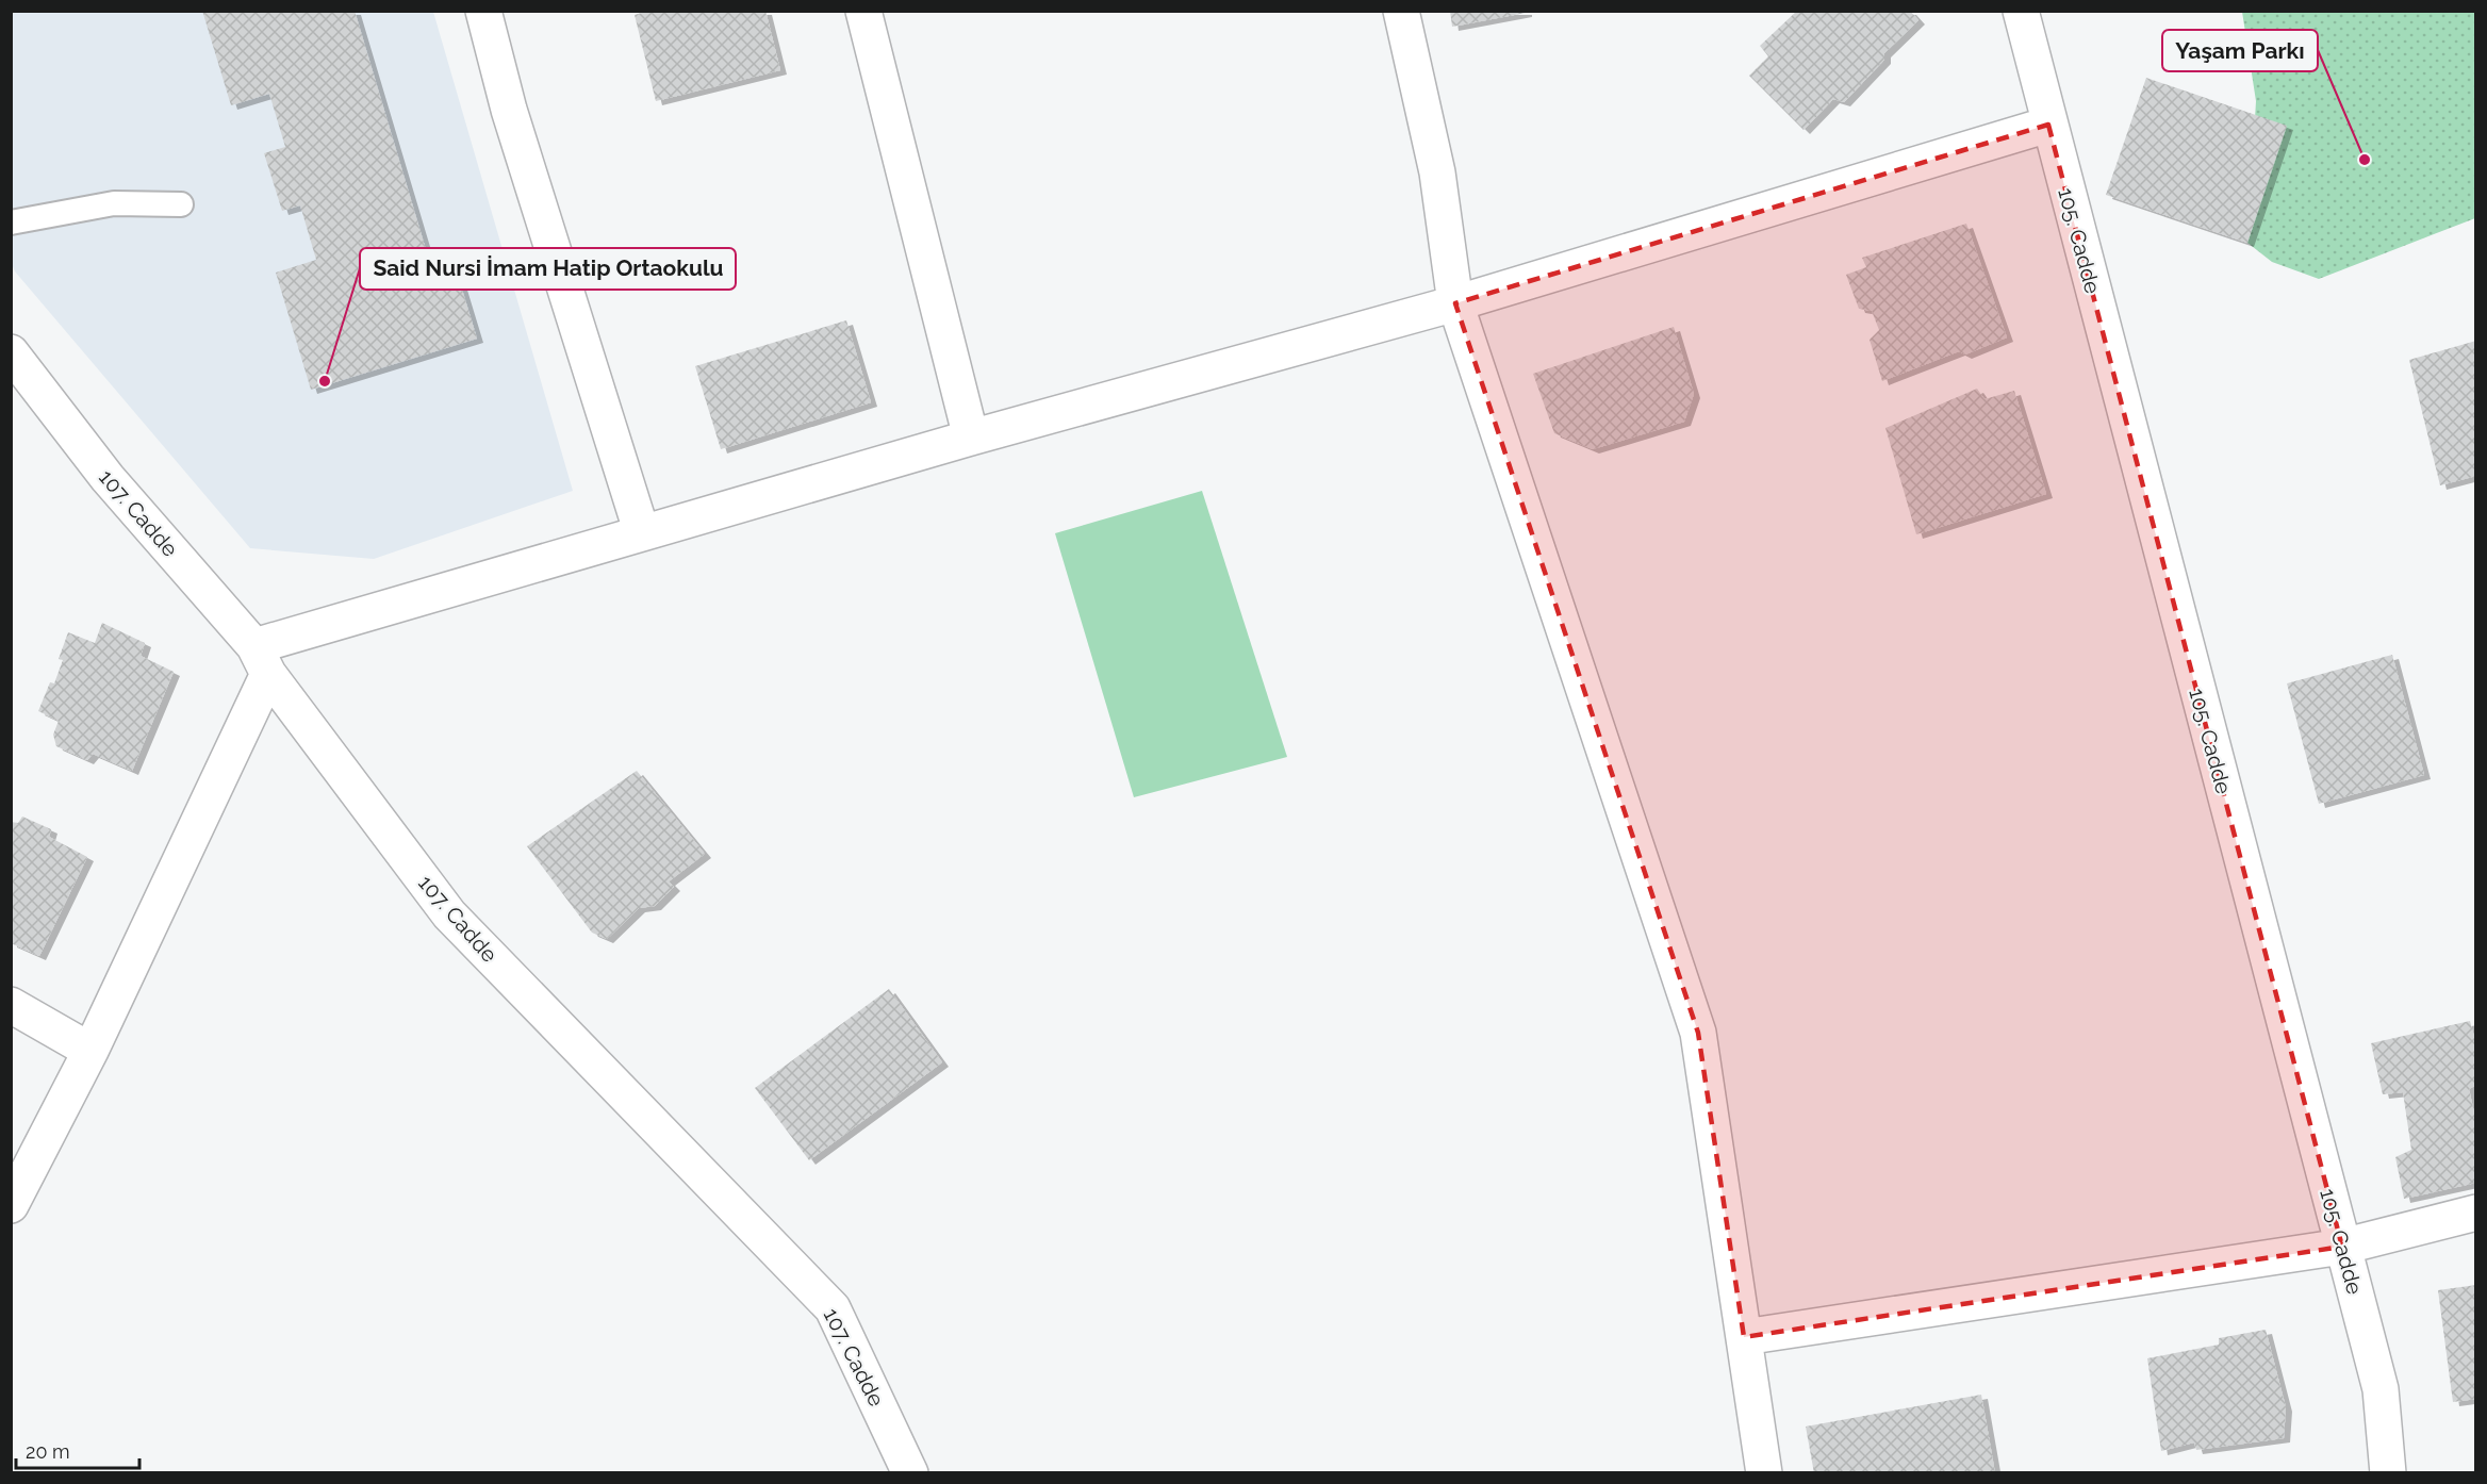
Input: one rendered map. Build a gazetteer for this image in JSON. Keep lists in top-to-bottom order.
{
  "streets": {
    "street": ["105. Cadde", "107. Cadde"]
  },
  "places": ["Yaşam Parkı", "Said Nursi İmam Hatip Ortaokulu"],
  "scale_bar": "20 m"
}
